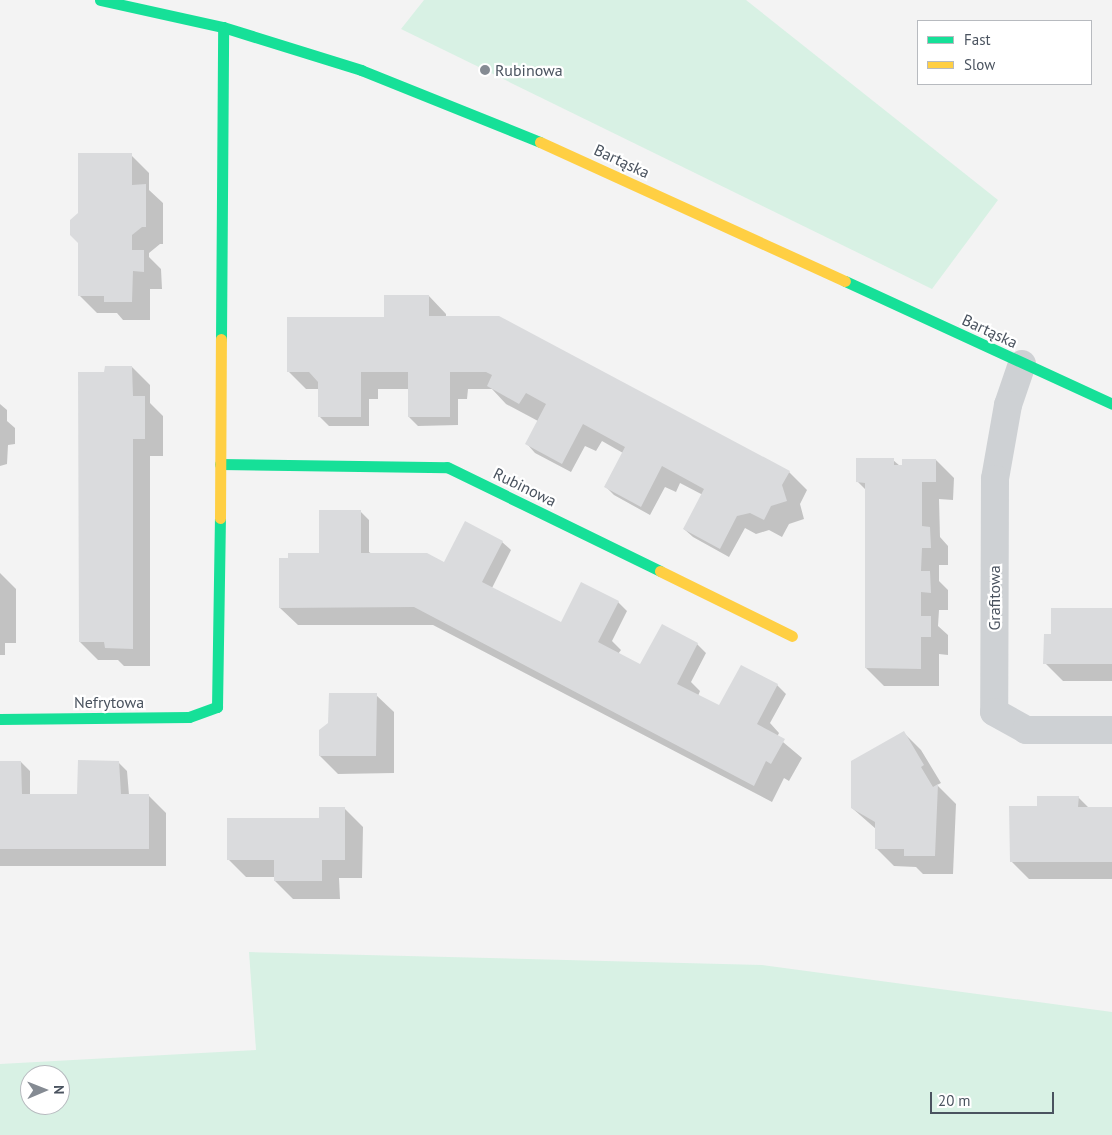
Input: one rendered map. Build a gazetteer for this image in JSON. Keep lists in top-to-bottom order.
{
  "streets": {
    "street": [
      "Bartąska",
      "Rubinowa",
      "Grafitowa",
      "Nefrytowa"
    ]
  },
  "crossings": [
    ["Bartąska", "Grafitowa"],
    ["Rubinowa", "Nefrytowa"]
  ],
  "places": ["Rubinowa"],
  "legend": ["Fast", "Slow"],
  "scale_bar": "20 m",
  "north": "right"
}
